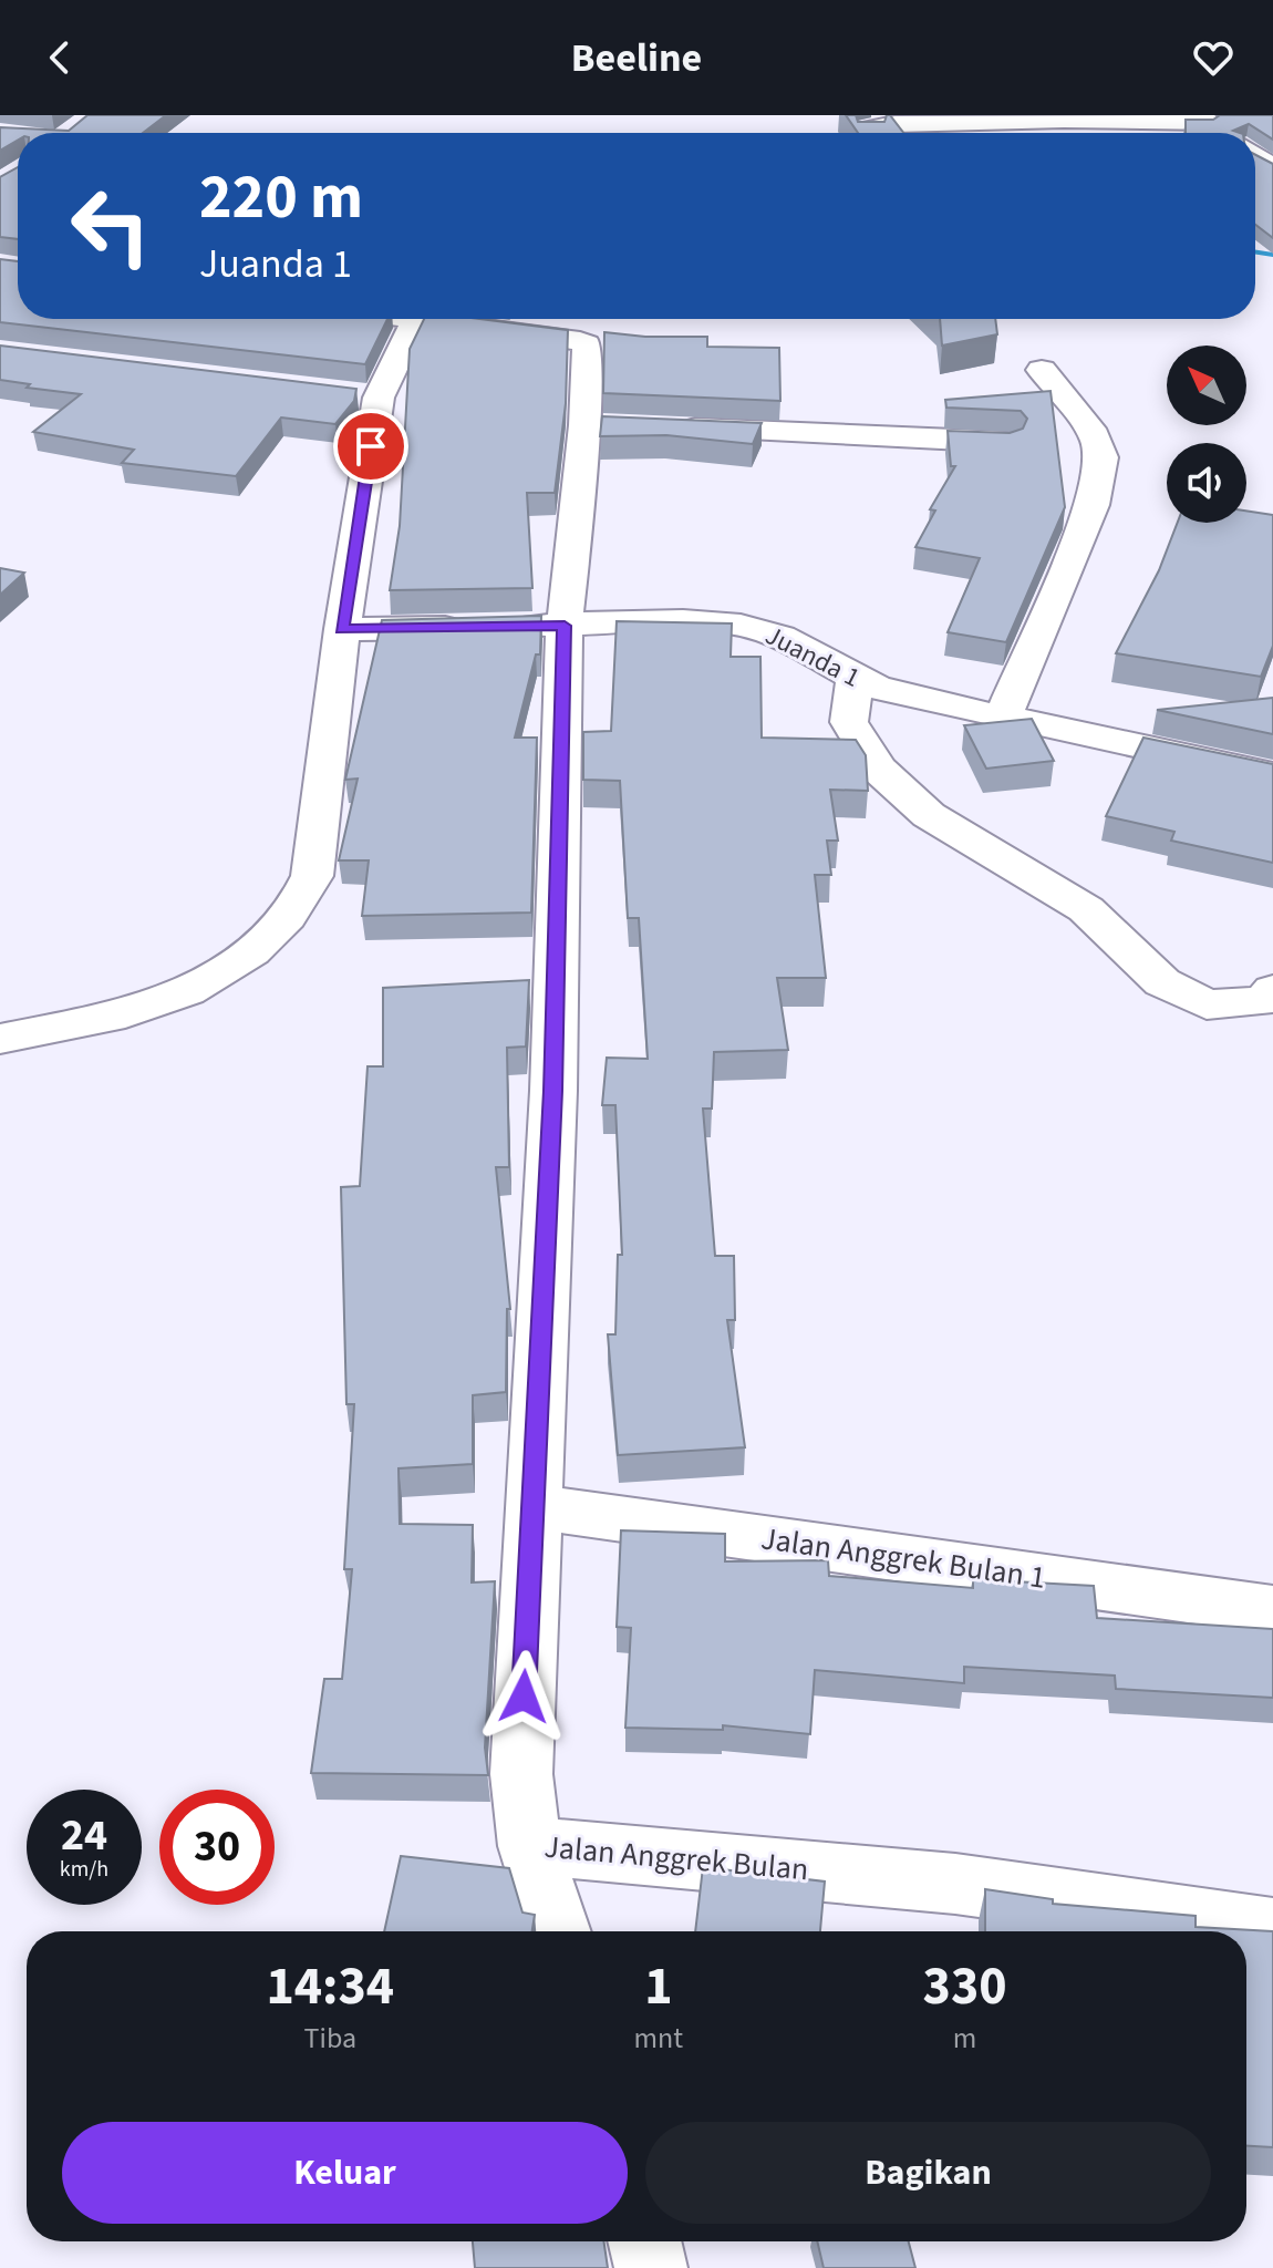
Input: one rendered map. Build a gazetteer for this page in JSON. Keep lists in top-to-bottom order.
{
  "streets": {
    "street": ["Juanda 1", "Jalan Anggrek Bulan 1", "Jalan Anggrek Bulan"]
  },
  "crossings": [
    ["Juanda 1", "Jalan Anggrek Bulan"],
    ["Jalan Anggrek Bulan 1", "Jalan Anggrek Bulan"]
  ],
  "north": "top left",
  "page": {
    "header": "Beeline",
    "turn": ["220 m", "Juanda 1"],
    "speed": "24 km/h",
    "limit": "30",
    "eta": [
      "14:34",
      "Tiba",
      "1",
      "mnt",
      "330",
      "m"
    ],
    "buttons": ["Keluar", "Bagikan"]
  }
}
